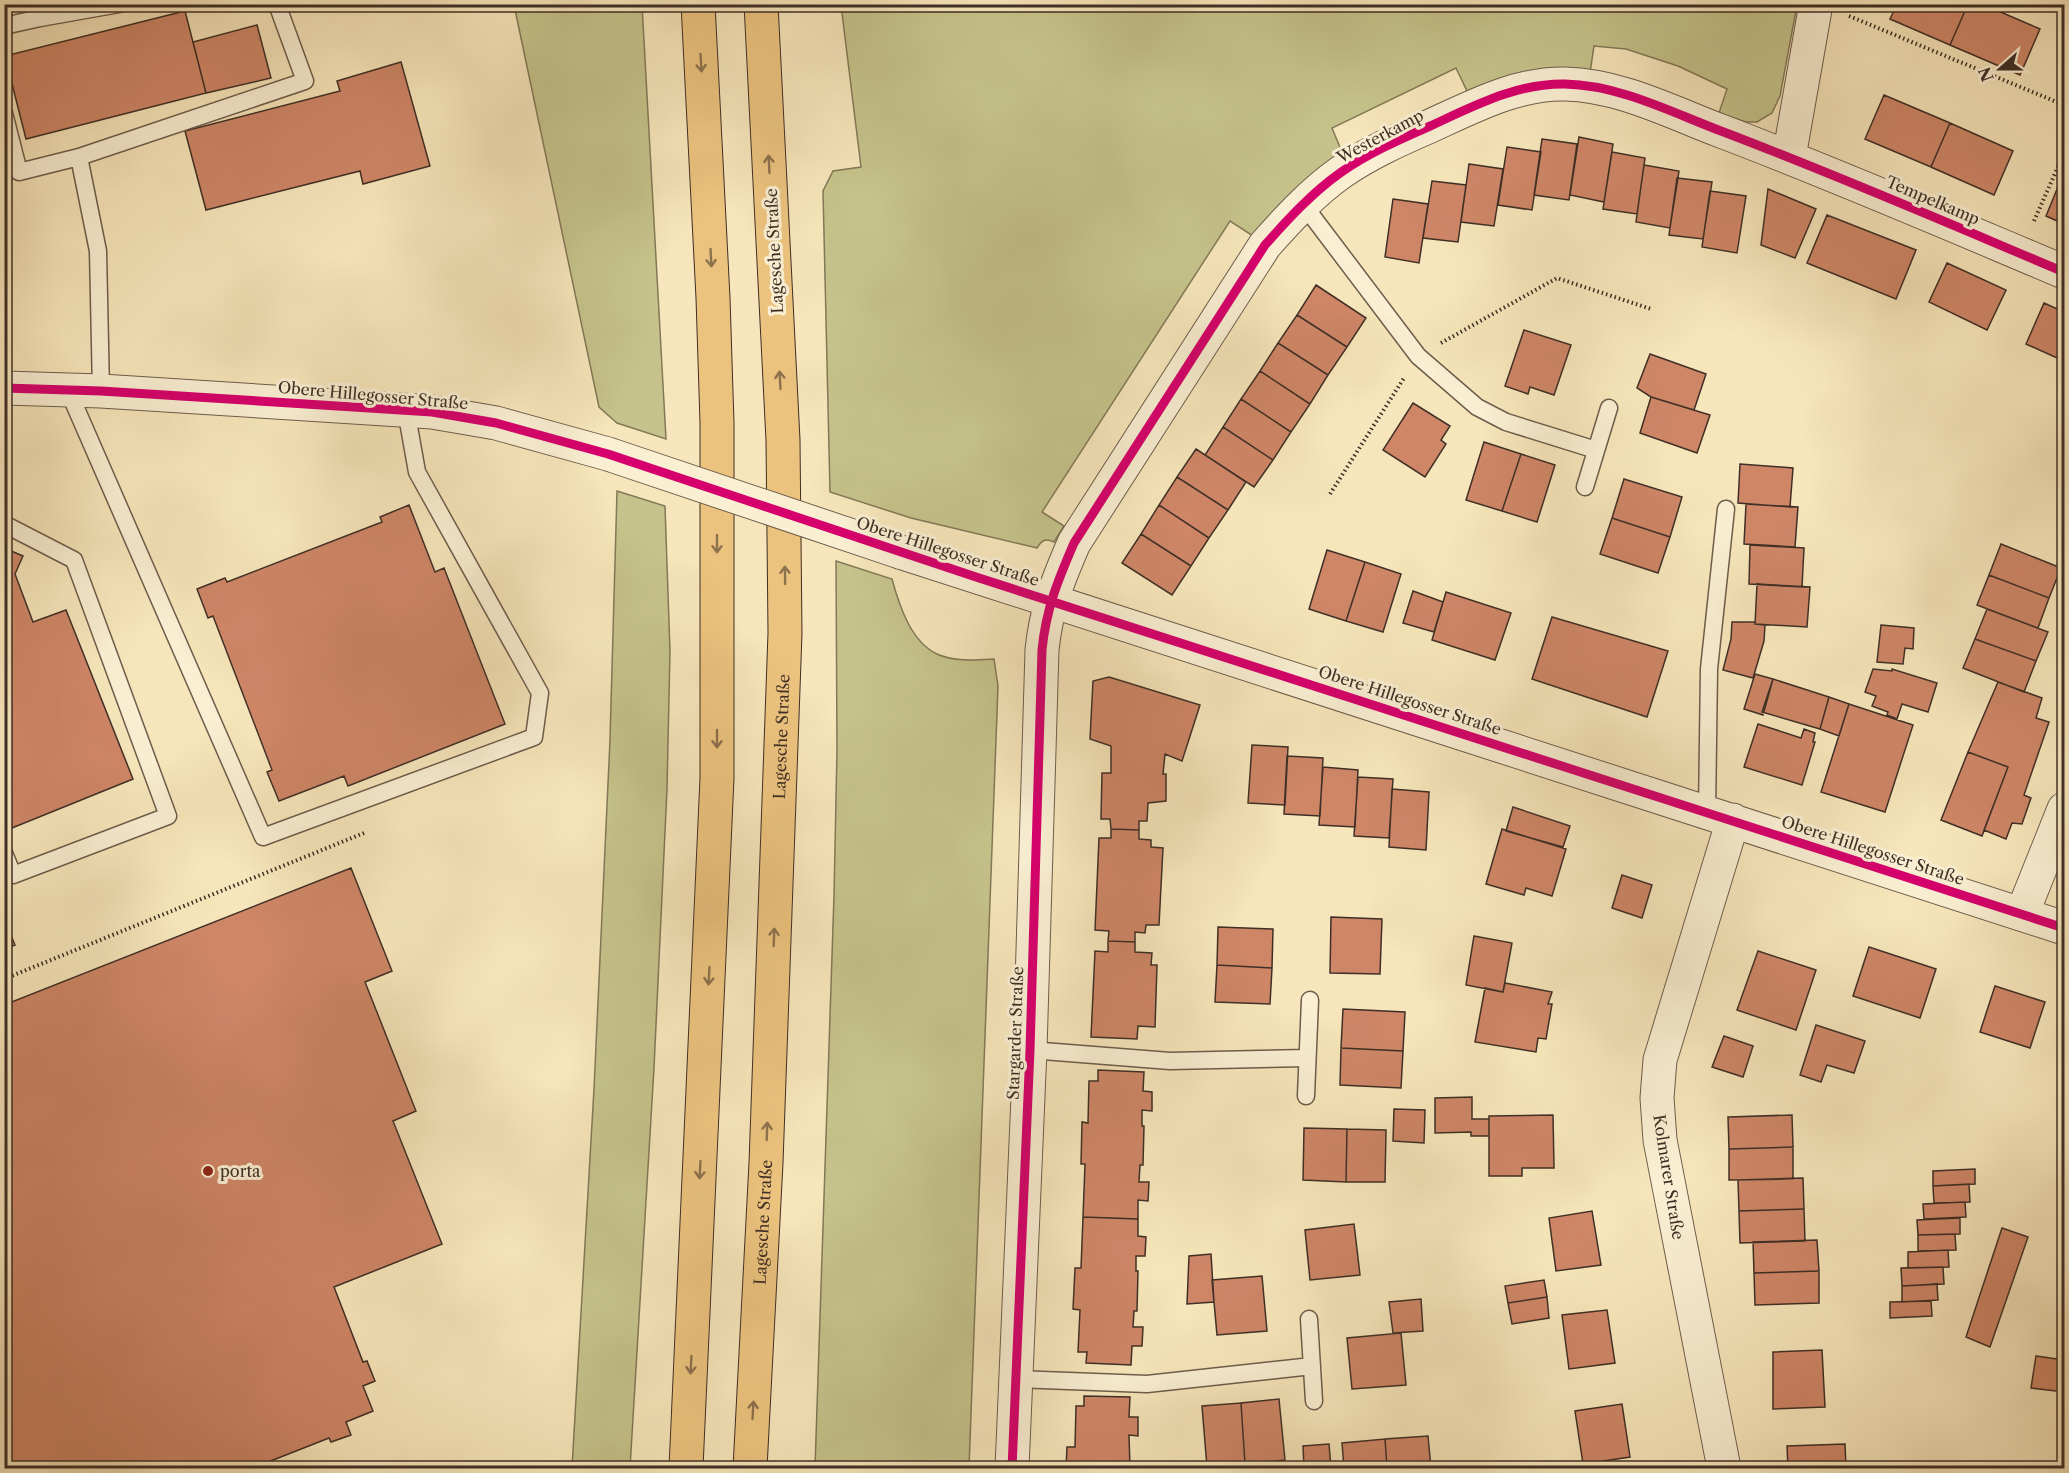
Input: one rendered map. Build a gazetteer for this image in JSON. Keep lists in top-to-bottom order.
{
  "streets": {
    "highway": ["Lagesche Straße"],
    "street": [
      "Westerkamp",
      "Tempelkamp",
      "Obere Hillegosser Straße",
      "Stargarder Straße",
      "Kolmarer Straße"
    ]
  },
  "crossings": [
    ["Westerkamp", "Tempelkamp"],
    ["Westerkamp", "Obere Hillegosser Straße"],
    ["Westerkamp", "Stargarder Straße"],
    ["Obere Hillegosser Straße", "Stargarder Straße"],
    ["Obere Hillegosser Straße", "Kolmarer Straße"]
  ],
  "places": ["porta"],
  "north": "left"
}
